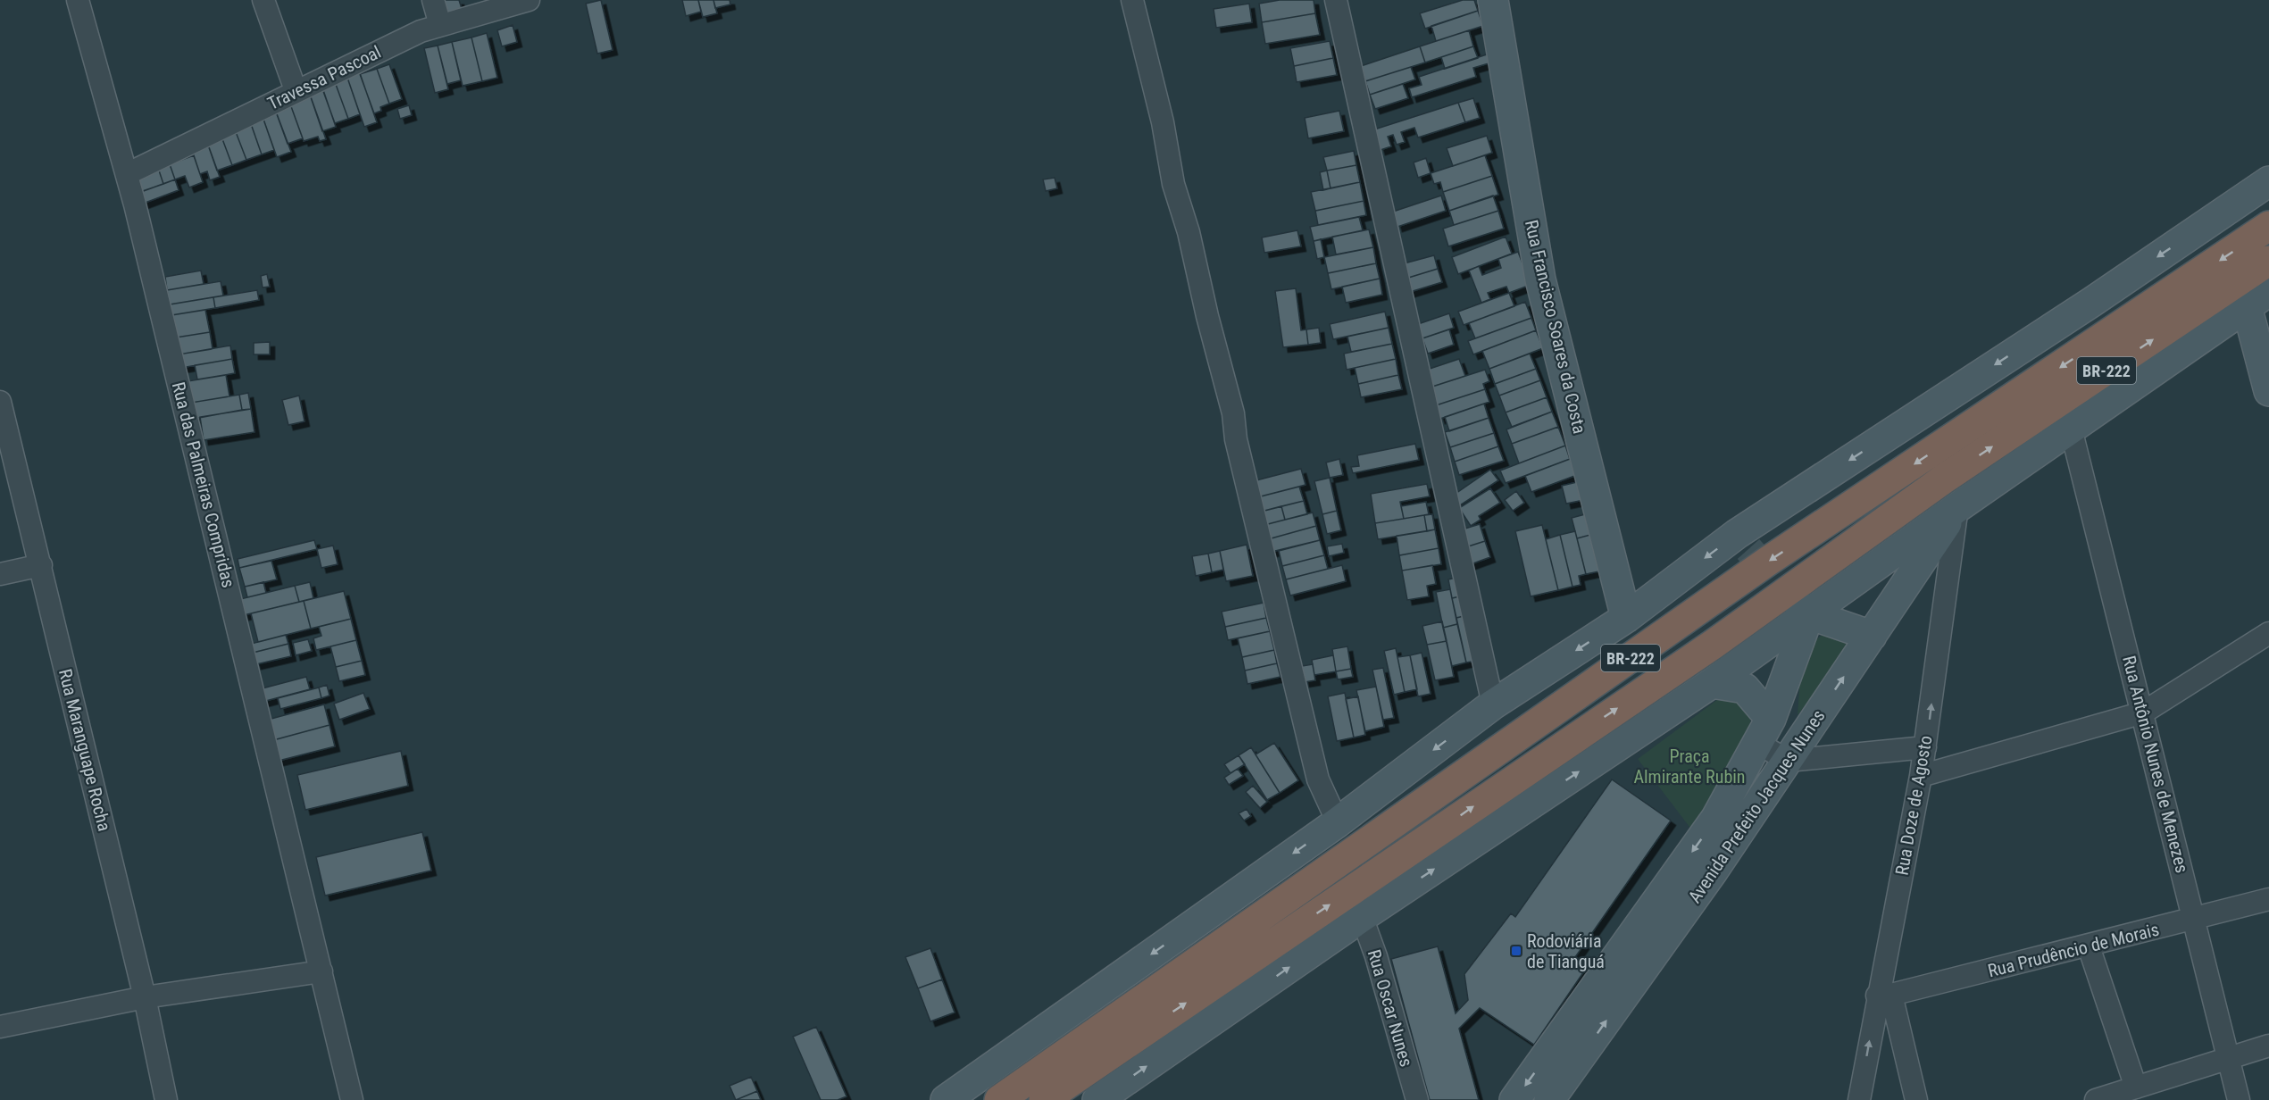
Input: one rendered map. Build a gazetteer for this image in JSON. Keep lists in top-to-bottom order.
{
  "streets": {
    "highway": ["BR-222"],
    "main road": ["Rua Francisco Soares da Costa", "Avenida Prefeito Jacques Nunes"],
    "street": [
      "Travessa Pascoal",
      "Rua das Palmeiras Compridas",
      "Rua Maranguape Rocha",
      "Rua Antônio Nunes de Menezes",
      "Rua Doze de Agosto",
      "Rua Prudêncio de Morais",
      "Rua Oscar Nunes"
    ]
  },
  "crossings": [
    ["Travessa Pascoal", "Rua das Palmeiras Compridas"],
    ["BR-222", "Rua Antônio Nunes de Menezes"],
    ["BR-222", "Rua Doze de Agosto"],
    ["BR-222", "Avenida Prefeito Jacques Nunes"],
    ["BR-222", "Rua Oscar Nunes"],
    ["Rua Antônio Nunes de Menezes", "Rua Prudêncio de Morais"],
    ["Rua Doze de Agosto", "Avenida Prefeito Jacques Nunes"],
    ["Rua Doze de Agosto", "Rua Prudêncio de Morais"]
  ],
  "one_way": ["Rua Doze de Agosto"],
  "parks": ["Praça Almirante Rubin"],
  "places": {
    "transit": ["Rodoviária de Tianguá"]
  }
}
